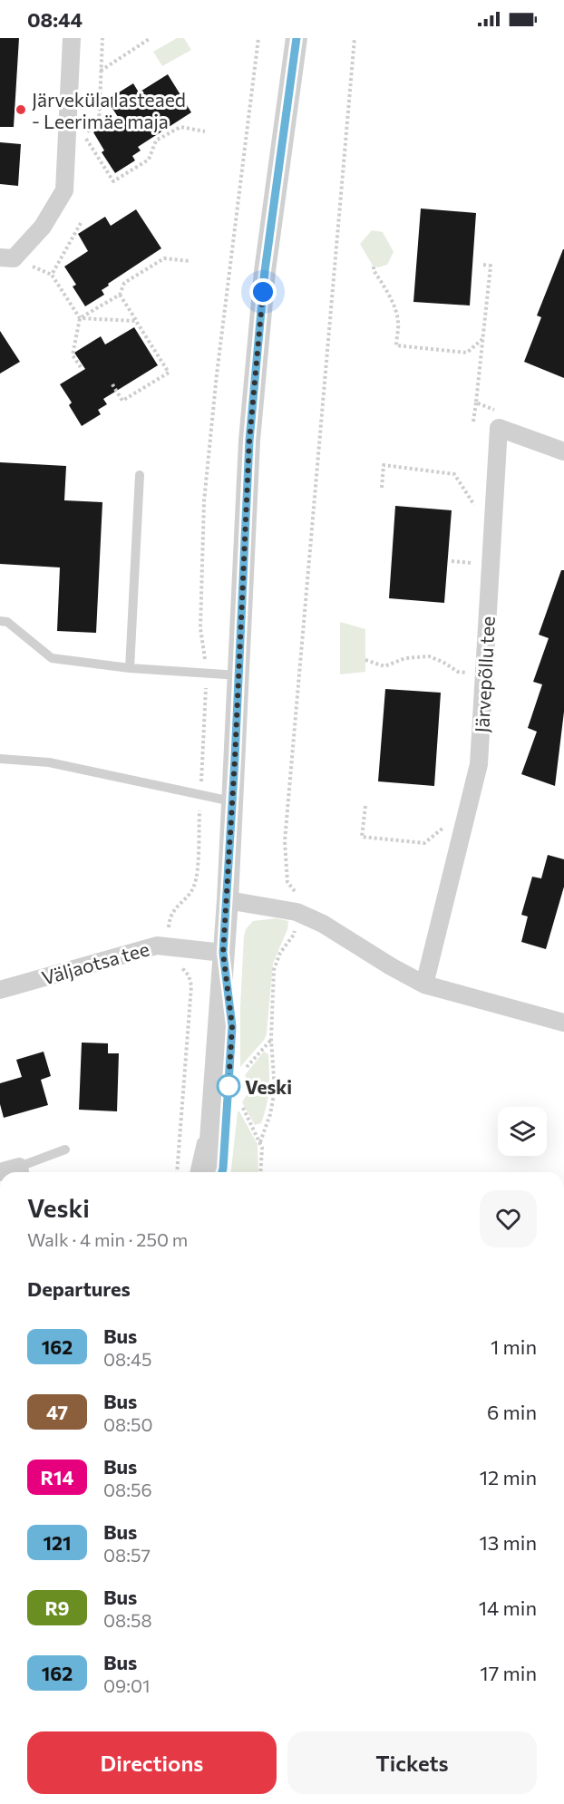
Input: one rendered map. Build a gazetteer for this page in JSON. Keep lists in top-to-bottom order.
{
  "streets": {
    "street": ["Järvepõllu tee", "Väljaotsa tee"]
  },
  "places": ["Järveküla lasteaed - Leerimäe maja", "Veski"],
  "lines": ["bus line 162"],
  "page": {
    "status": "08:44",
    "heading": [
      ["Veski", "Walk · 4 min · 250 m"],
      "Departures"
    ],
    "list": [
      {
        "mark": "162",
        "name": "Bus",
        "note": "08:45",
        "value": "1 min"
      },
      {
        "mark": "47",
        "name": "Bus",
        "note": "08:50",
        "value": "6 min"
      },
      {
        "mark": "R14",
        "name": "Bus",
        "note": "08:56",
        "value": "12 min"
      },
      {
        "mark": "121",
        "name": "Bus",
        "note": "08:57",
        "value": "13 min"
      },
      {
        "mark": "R9",
        "name": "Bus",
        "note": "08:58",
        "value": "14 min"
      },
      {
        "mark": "162",
        "name": "Bus",
        "note": "09:01",
        "value": "17 min"
      }
    ],
    "buttons": ["Directions", "Tickets"]
  }
}
